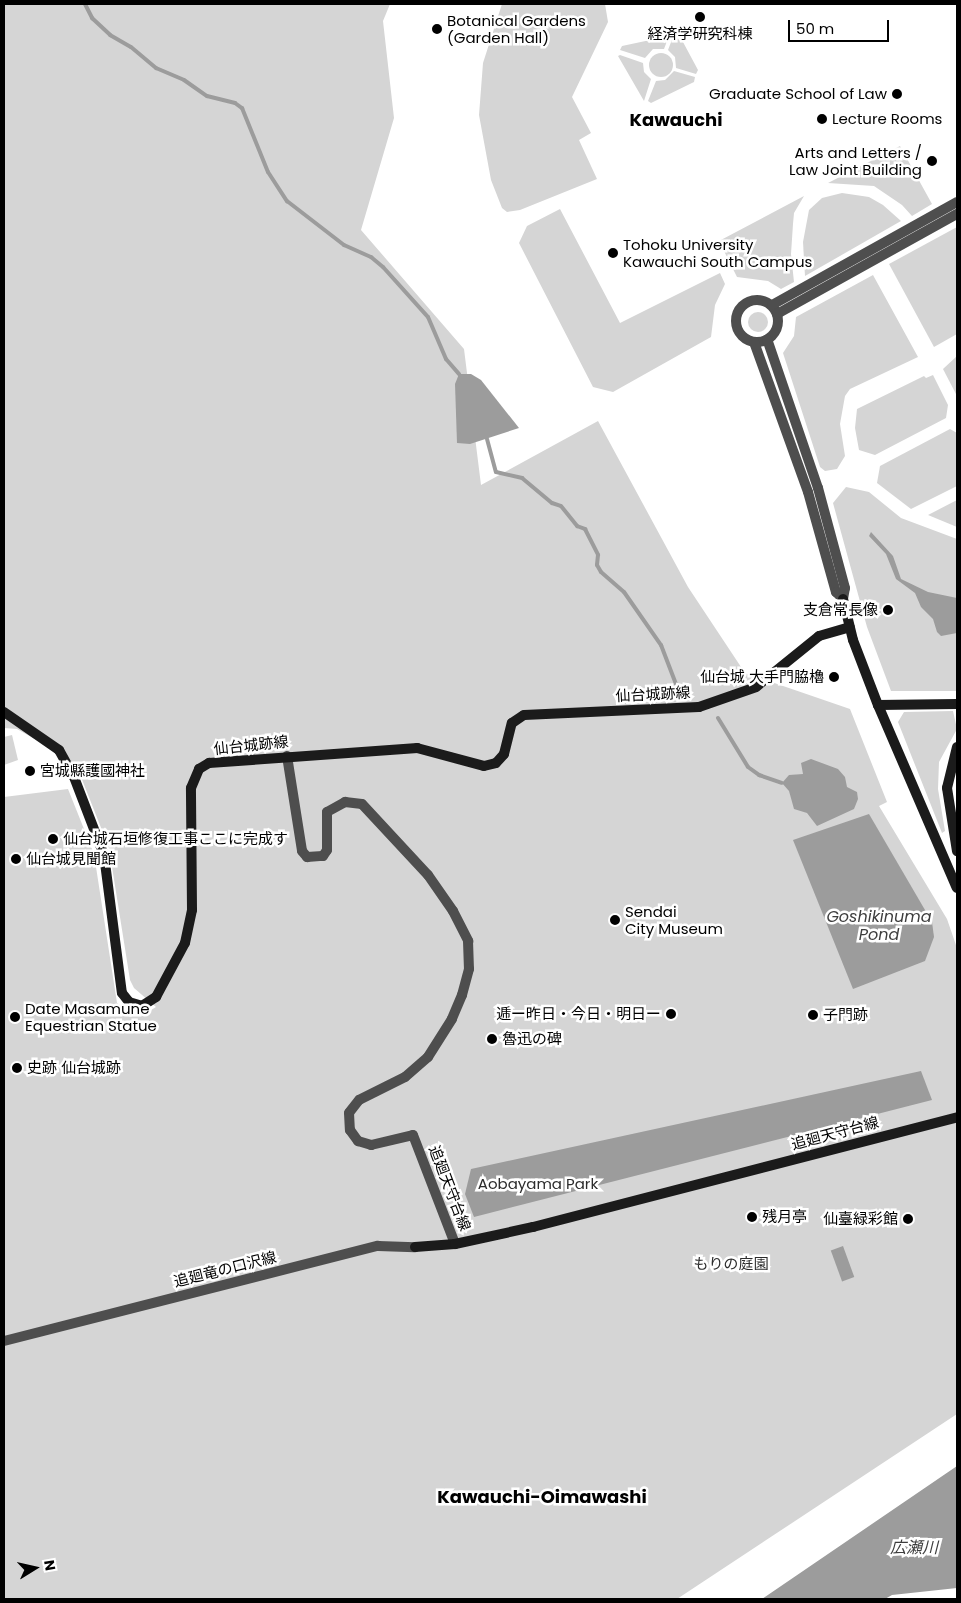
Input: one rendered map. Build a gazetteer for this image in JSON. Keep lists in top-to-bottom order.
{
  "streets": {
    "street": ["仙台城跡線", "追廻天守台線", "追廻竜の口沢線"]
  },
  "crossings": [
    ["仙台城跡線", "追廻天守台線"],
    ["追廻天守台線", "追廻竜の口沢線"]
  ],
  "districts": ["Kawauchi", "Kawauchi-Oimawashi"],
  "water": ["Goshikinuma Pond", "広瀬川"],
  "parks": ["Aobayama Park", "もりの庭園"],
  "places": [
    "経済学研究科棟",
    "Botanical Gardens (Garden Hall)",
    "Graduate School of Law",
    "Lecture Rooms",
    "Arts and Letters / Law Joint Building",
    "Tohoku University Kawauchi South Campus",
    "支倉常長像",
    "仙台城 大手門脇櫓",
    "宮城縣護國神社",
    "仙台城石垣修復工事ここに完成す",
    "仙台城見聞館",
    "Sendai City Museum",
    "逓ー昨日・今日・明日ー",
    "子門跡",
    "Date Masamune Equestrian Statue",
    "魯迅の碑",
    "史跡 仙台城跡",
    "残月亭",
    "仙臺緑彩館"
  ],
  "scale_bar": "50 m",
  "north": "right"
}
